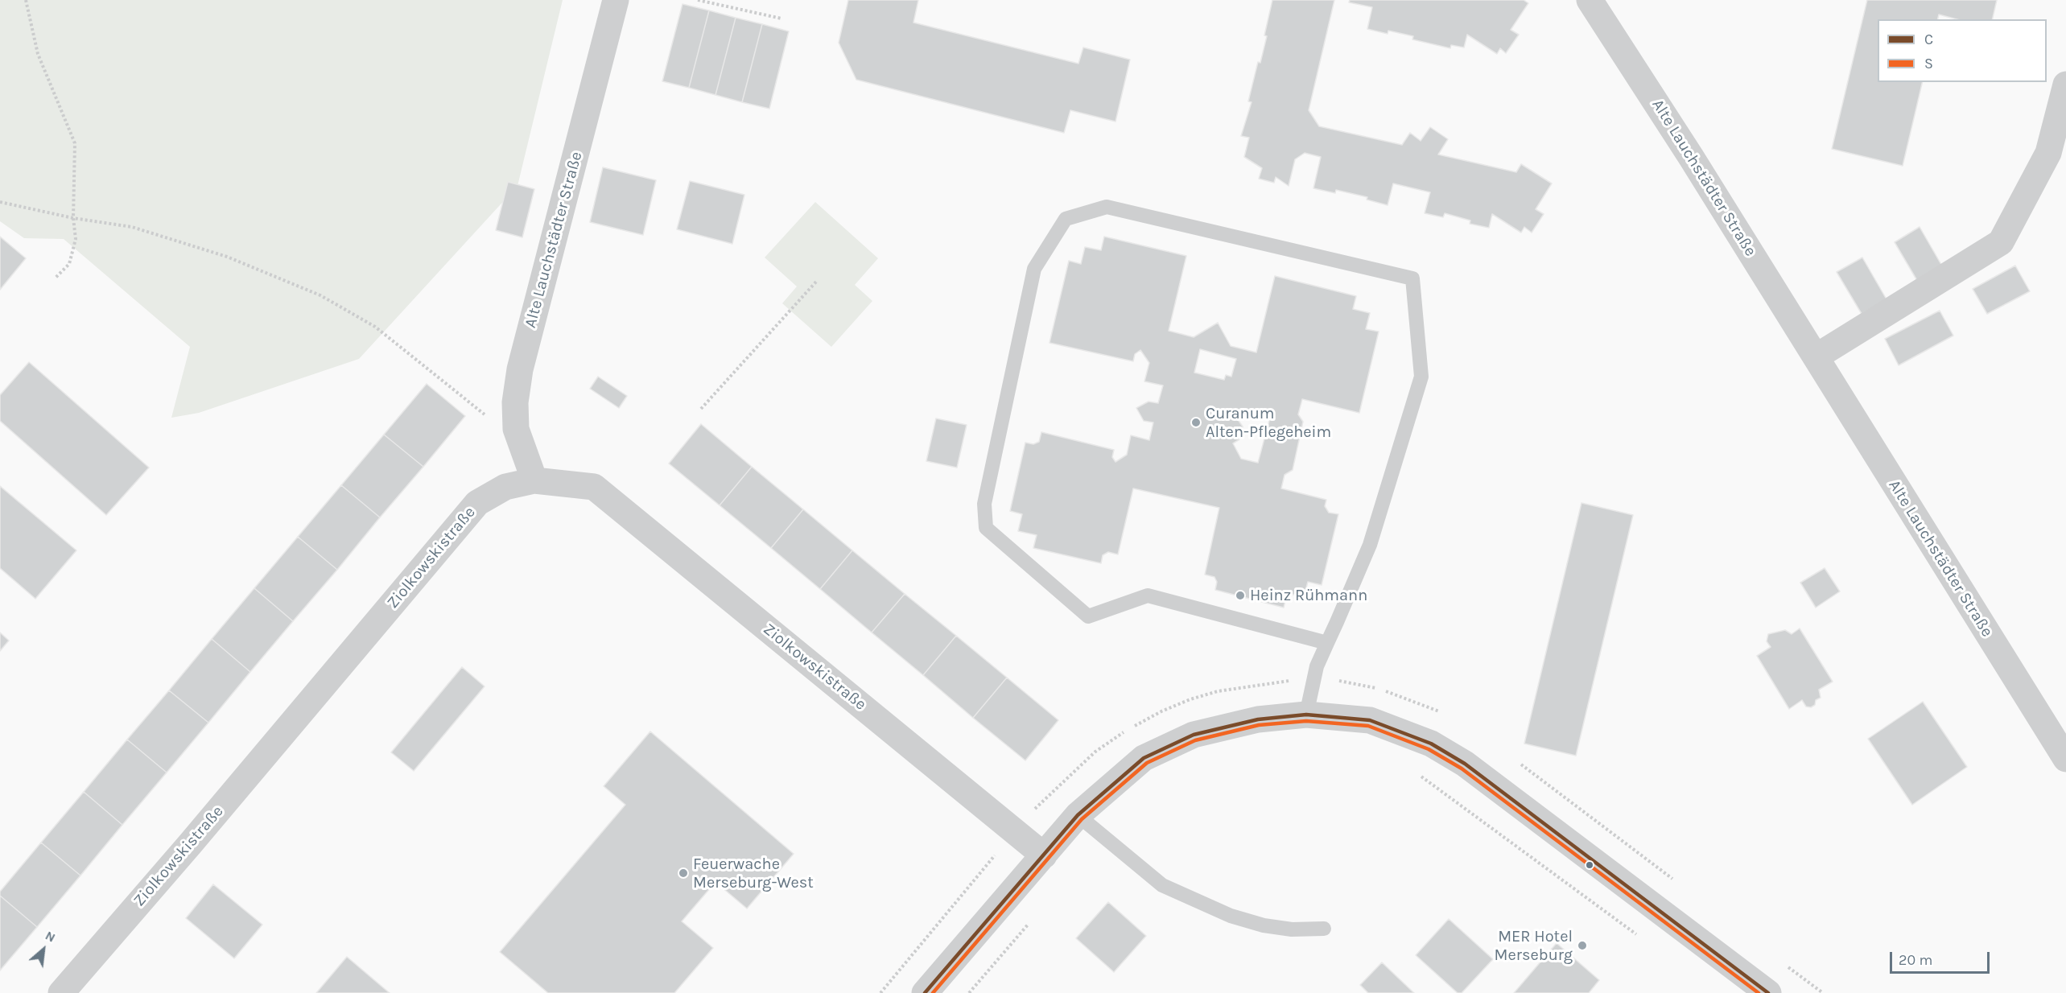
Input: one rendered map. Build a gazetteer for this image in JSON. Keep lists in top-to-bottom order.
{
  "streets": {
    "street": ["Alte Lauchstädter Straße", "Ziolkowskistraße"]
  },
  "crossings": [
    ["Alte Lauchstädter Straße", "Ziolkowskistraße"]
  ],
  "places": [
    "Curanum Alten-Pflegeheim",
    "Heinz Rühmann",
    "Feuerwache Merseburg-West",
    "MER Hotel Merseburg"
  ],
  "lines": ["transit line C", "transit line S"],
  "legend": ["C", "S"],
  "scale_bar": "20 m",
  "north": "top right"
}
